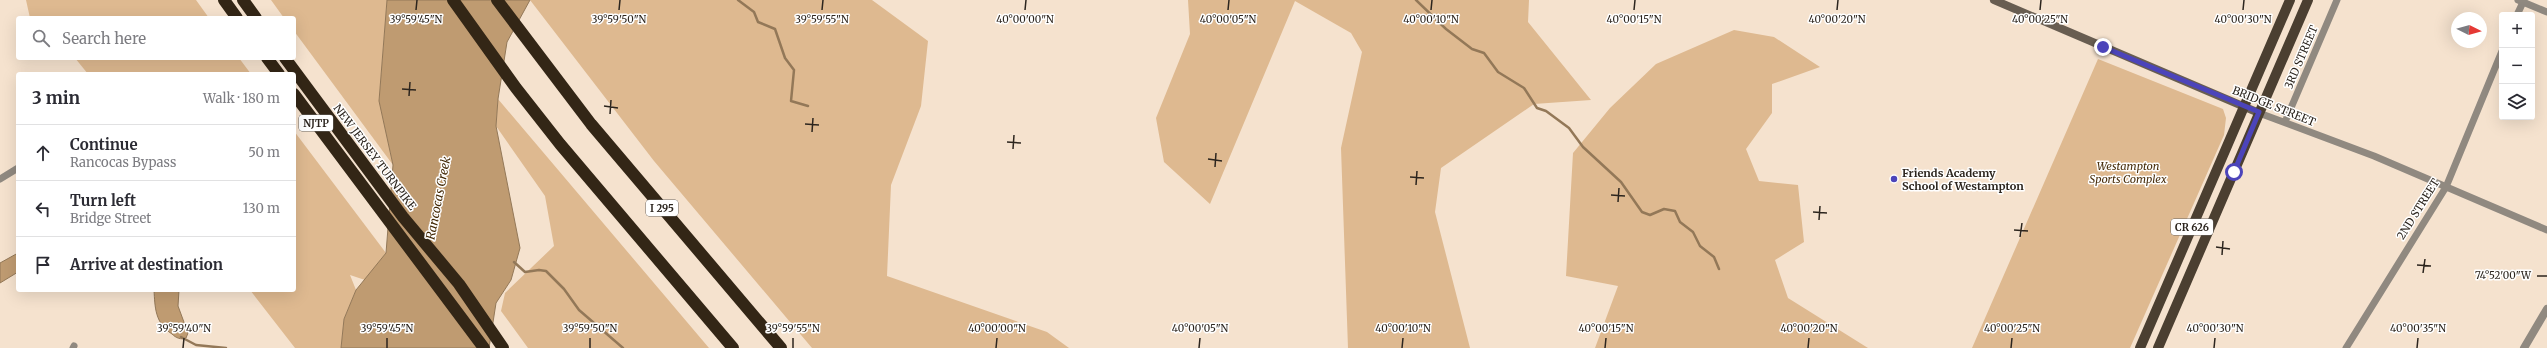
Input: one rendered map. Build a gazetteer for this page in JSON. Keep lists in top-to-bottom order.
{
  "streets": {
    "highway": ["NJTP", "NEW JERSEY TURNPIKE", "I 295"],
    "main road": ["BRIDGE STREET", "CR 626"],
    "street": ["3RD STREET", "2ND STREET"]
  },
  "crossings": [
    ["3RD STREET", "BRIDGE STREET"],
    ["BRIDGE STREET", "2ND STREET"],
    ["BRIDGE STREET", "CR 626"]
  ],
  "water": ["Rancocas Creek"],
  "parks": ["Westampton Sports Complex"],
  "places": ["Friends Academy School of Westampton"],
  "north": "right",
  "page": {
    "map_buttons": ["+", "−"],
    "search": "Search here",
    "heading": ["3 min", "Walk · 180 m"],
    "list": [
      ["Continue", "Rancocas Bypass", "50 m"],
      ["Turn left", "Bridge Street", "130 m"],
      "Arrive at destination"
    ]
  },
  "coordinates": [
    "39°59'45\"N",
    "39°59'50\"N",
    "39°59'55\"N",
    "40°00'00\"N",
    "40°00'05\"N",
    "40°00'10\"N",
    "40°00'15\"N",
    "40°00'20\"N",
    "40°00'25\"N",
    "40°00'30\"N",
    "74°52'00\"W",
    "39°59'40\"N",
    "40°00'35\"N"
  ]
}
